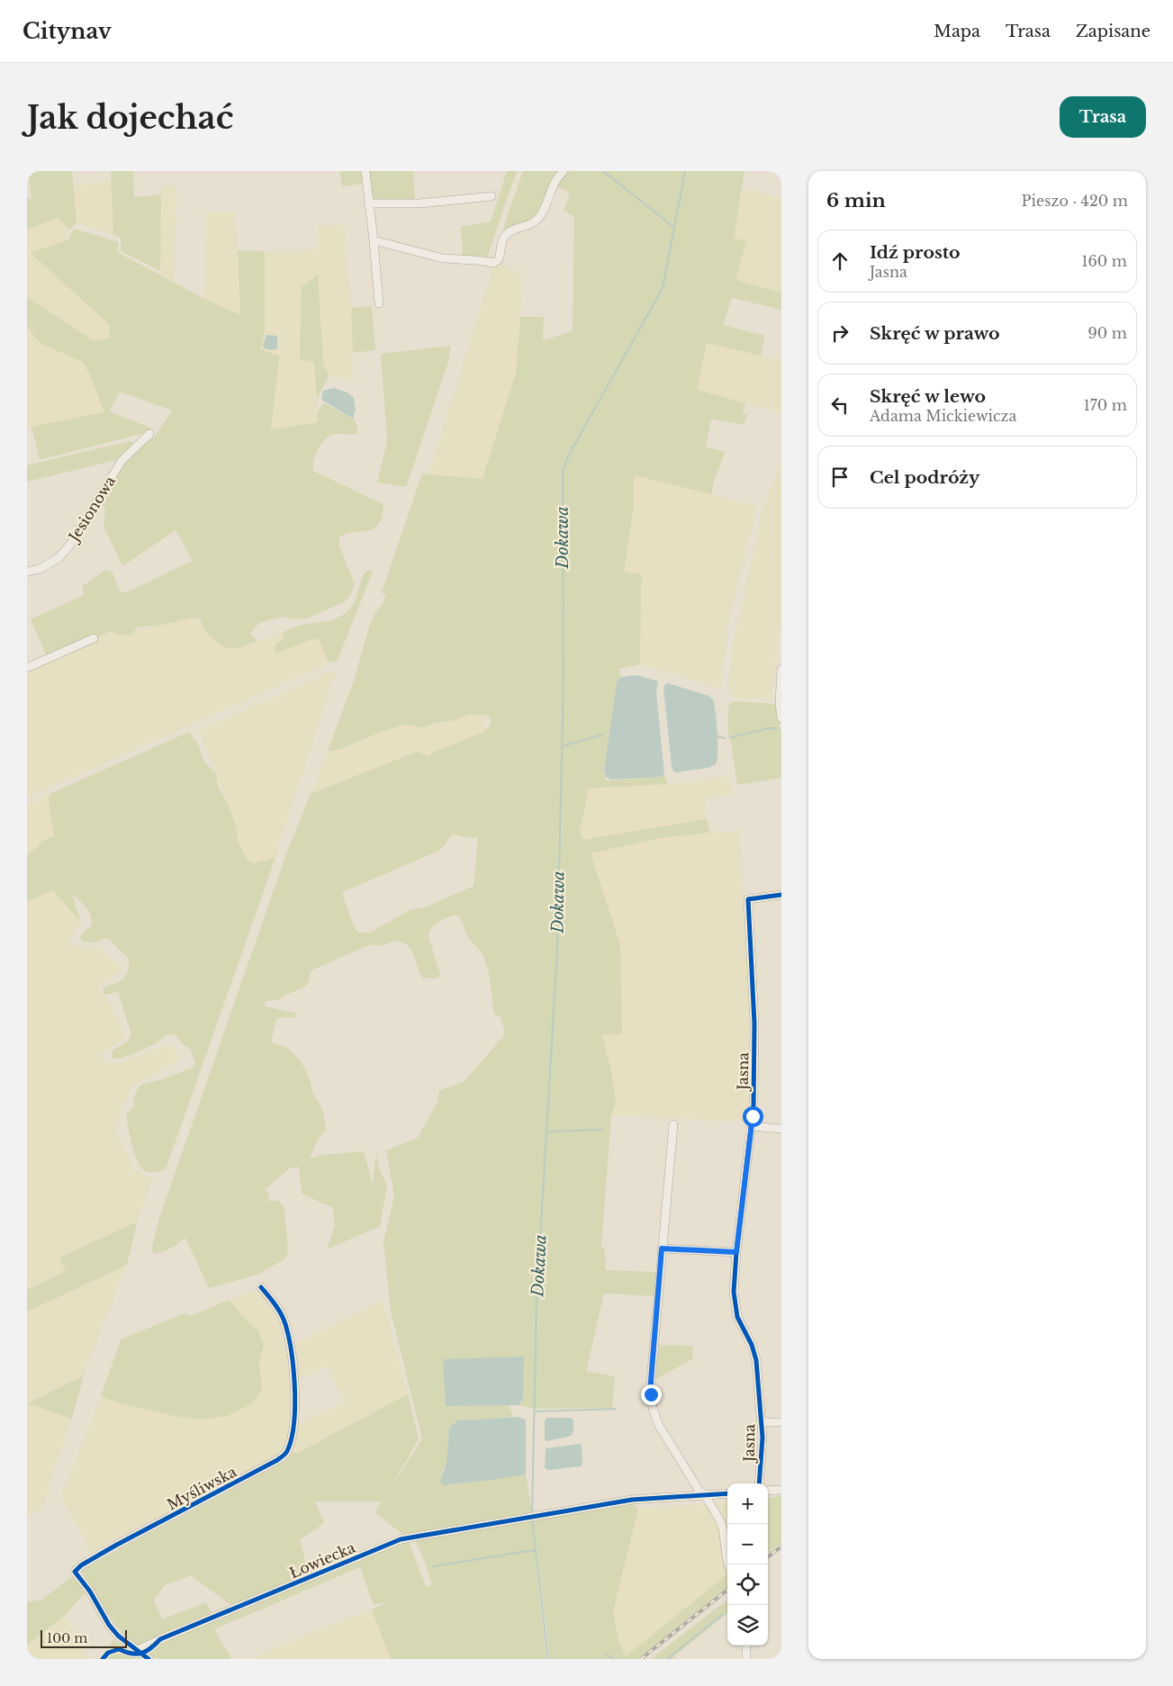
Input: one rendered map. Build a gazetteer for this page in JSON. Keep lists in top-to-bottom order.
{
  "streets": {
    "street": [
      "Jesionowa",
      "Jasna",
      "Myśliwska",
      "Łowiecka"
    ]
  },
  "crossings": [
    ["Myśliwska", "Łowiecka"]
  ],
  "water": ["Dokawa"],
  "scale_bar": "100 m",
  "page": {
    "header": "Citynav",
    "nav": ["Mapa", "Trasa", "Zapisane"],
    "buttons": "Trasa",
    "title": "Jak dojechać",
    "heading": ["6 min", "Pieszo · 420 m"],
    "list": [
      ["Idź prosto", "Jasna", "160 m"],
      ["Skręć w prawo", "90 m"],
      ["Skręć w lewo", "Adama Mickiewicza", "170 m"],
      "Cel podróży"
    ],
    "map_buttons": ["+", "−"],
    "scale": "100 m"
  }
}
